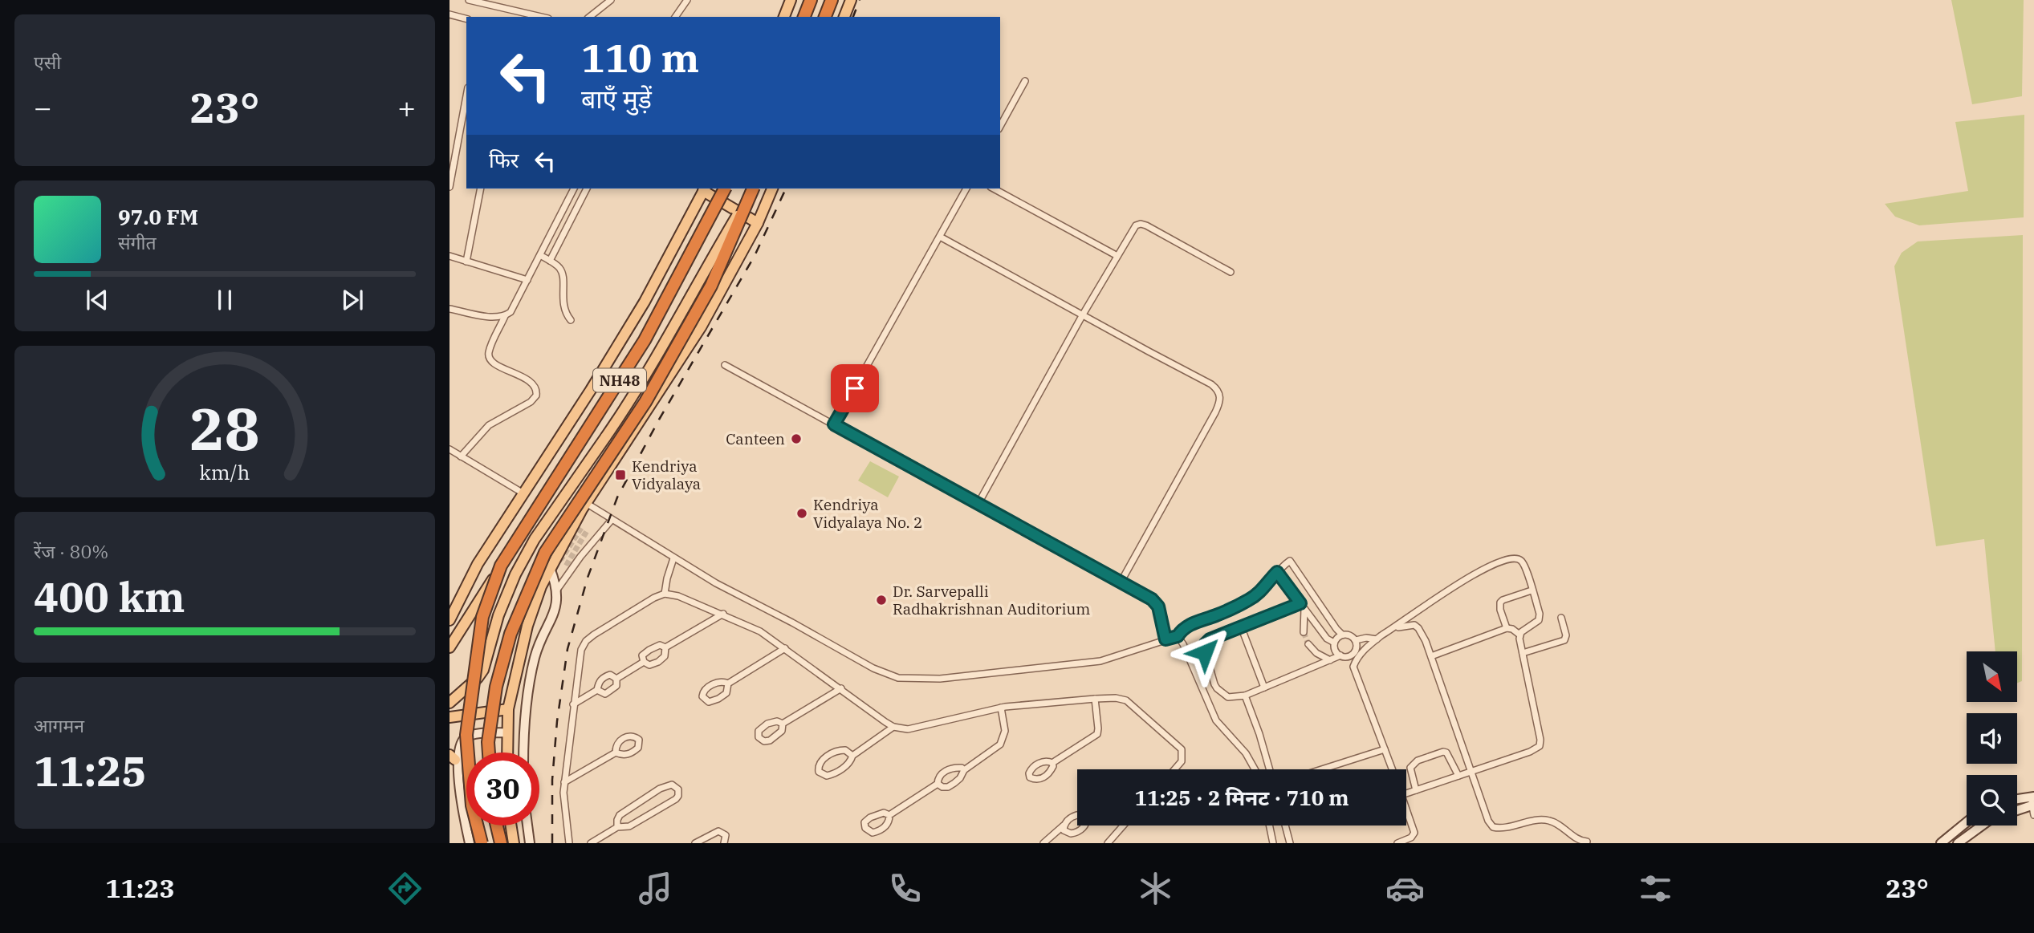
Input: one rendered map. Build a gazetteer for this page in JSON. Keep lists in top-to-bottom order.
{
  "streets": {
    "highway": ["NH48"]
  },
  "places": {
    "other": ["Canteen", "Kendriya Vidyalaya No. 2", "Dr. Sarvepalli Radhakrishnan Auditorium"],
    "transit": ["Kendriya Vidyalaya"]
  },
  "north": "bottom right",
  "page": {
    "tile": [
      "एसी",
      ["रेंज · 80%", "400 km"],
      ["आगमन", "11:25"]
    ],
    "turn": ["110 m", "बाएँ मुड़ें"],
    "heat": ["−", "23°", "+"],
    "then": "फिर",
    "song": ["97.0 FM", "संगीत"],
    "limit": "30",
    "trip": "11:25 · 2 मिनट · 710 m",
    "tabs": ["11:23", "23°"],
    "gauge": ["28", "km/h"]
  }
}
